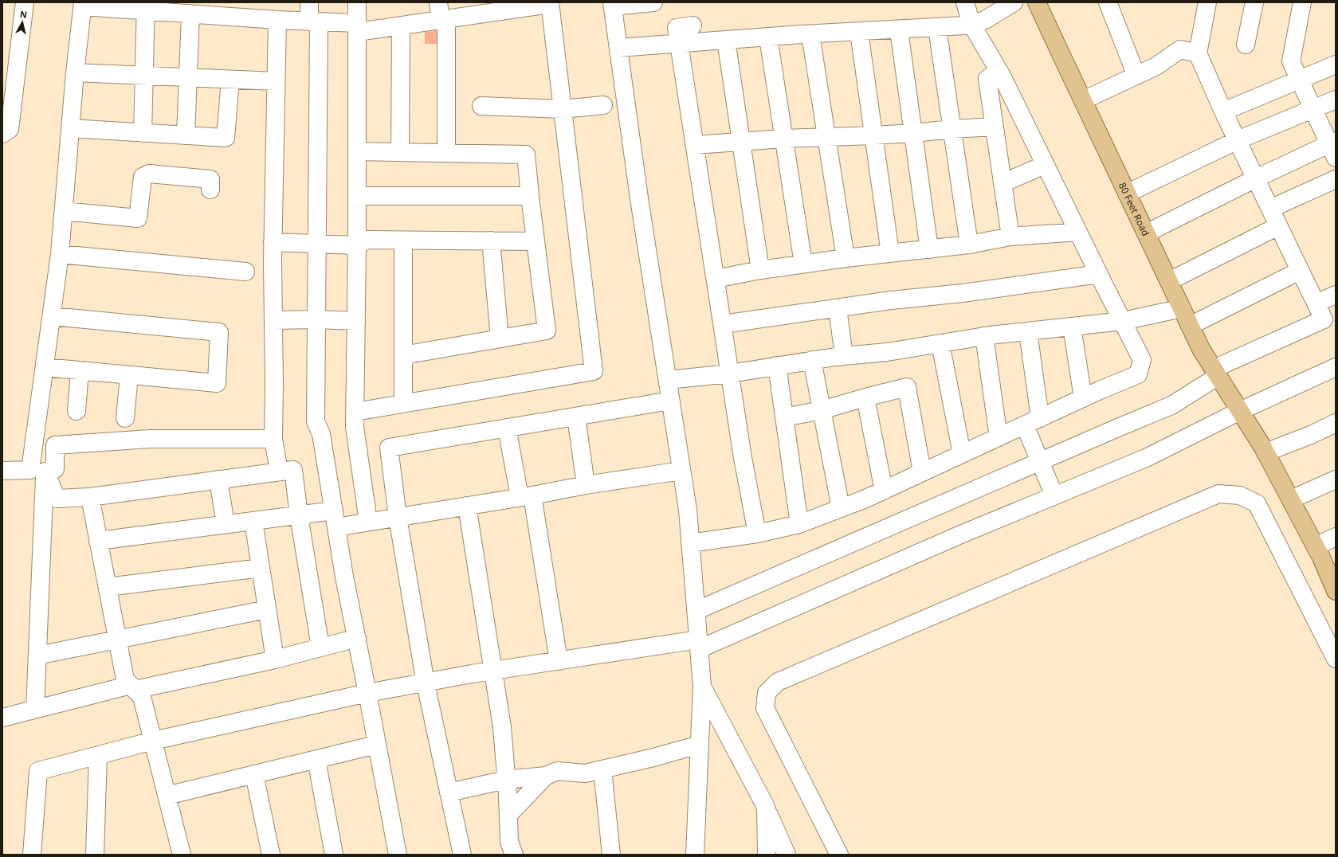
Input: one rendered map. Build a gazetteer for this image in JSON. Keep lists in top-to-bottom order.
{
  "streets": {
    "main road": ["80 Feet Road"]
  },
  "north": "top"
}
